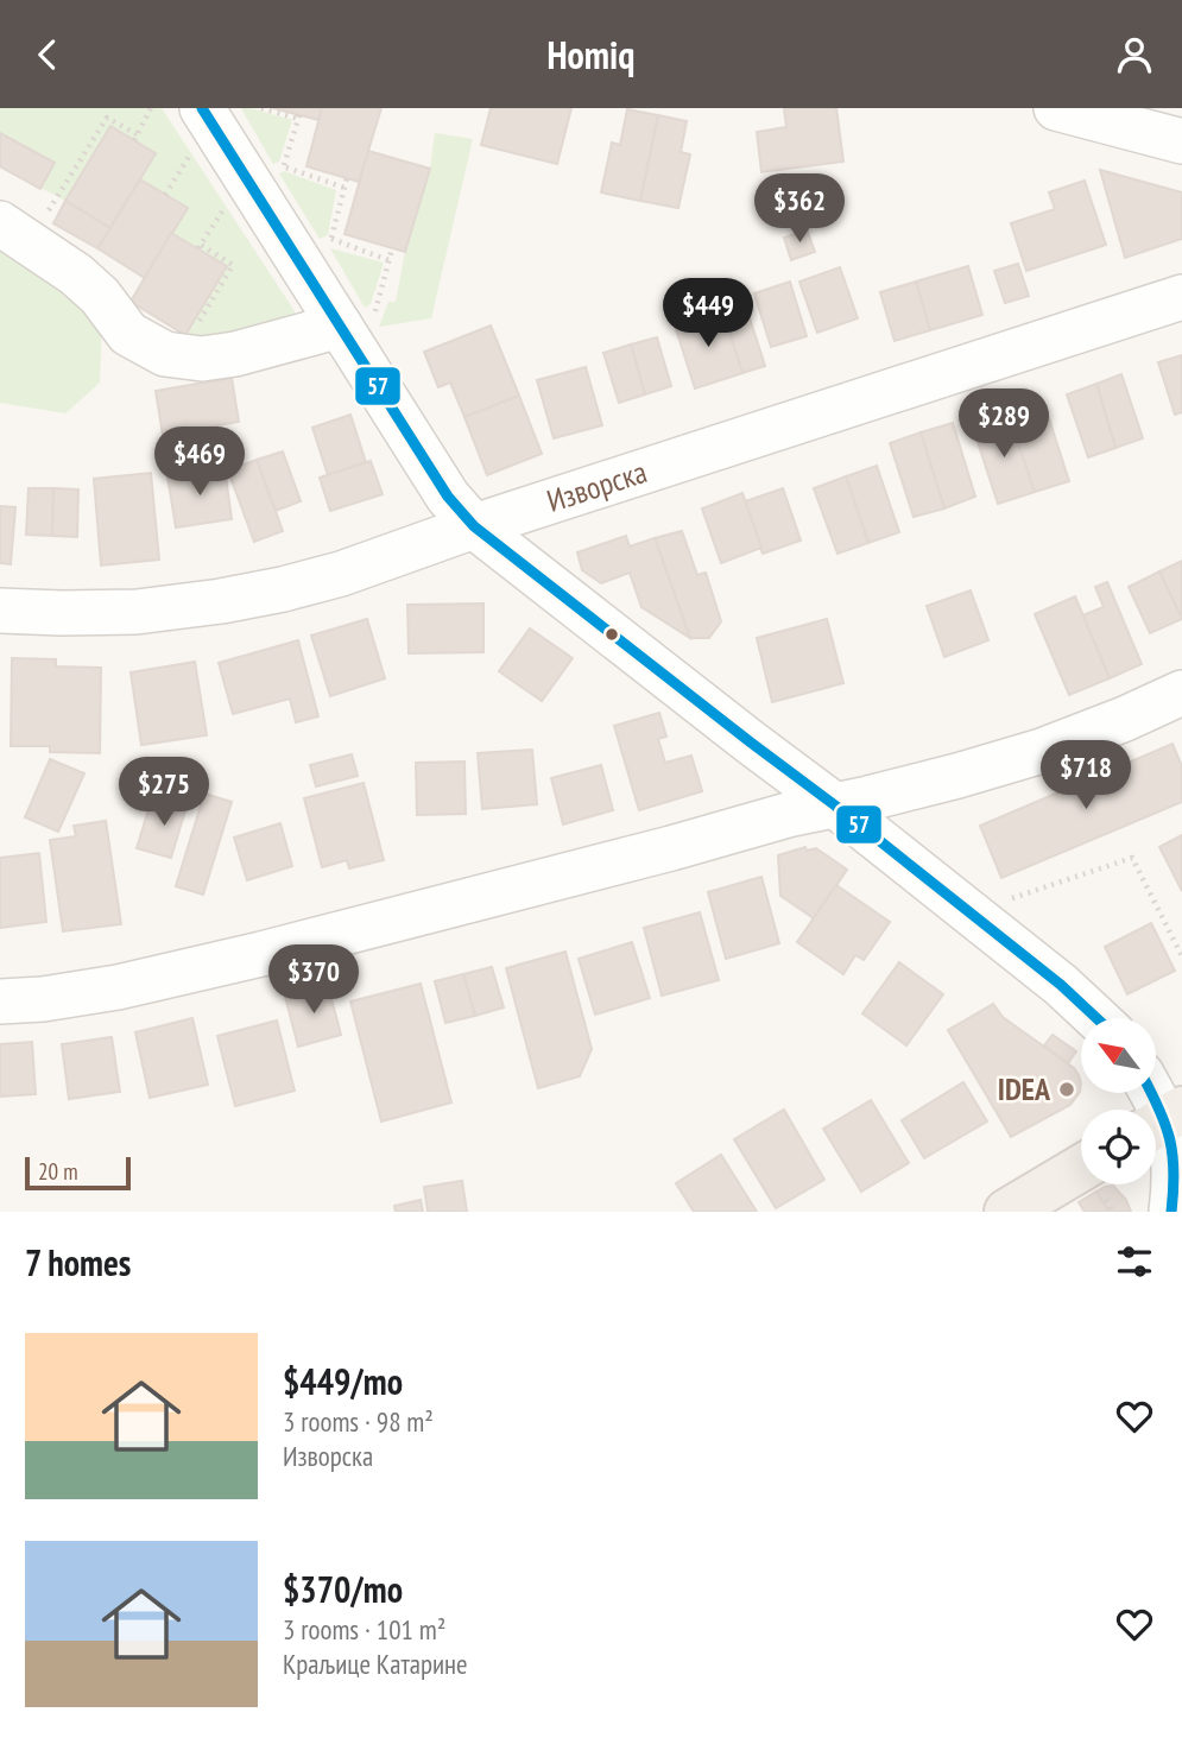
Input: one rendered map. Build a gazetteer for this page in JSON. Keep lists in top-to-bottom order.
{
  "streets": {
    "street": ["Изворска"]
  },
  "places": ["IDEA"],
  "lines": ["transit line 57"],
  "scale_bar": "20 m",
  "north": "top left",
  "page": {
    "header": "Homiq",
    "price": [
      "$362",
      "$449",
      "$289",
      "$469",
      "$718",
      "$275",
      "$370"
    ],
    "scale": "20 m",
    "heading": "7 homes",
    "list": [
      {
        "name": "$449/mo",
        "note": "3 rooms · 98 m² · Изворска"
      },
      {
        "name": "$370/mo",
        "note": "3 rooms · 101 m² · Краљице Катарине"
      }
    ]
  }
}
